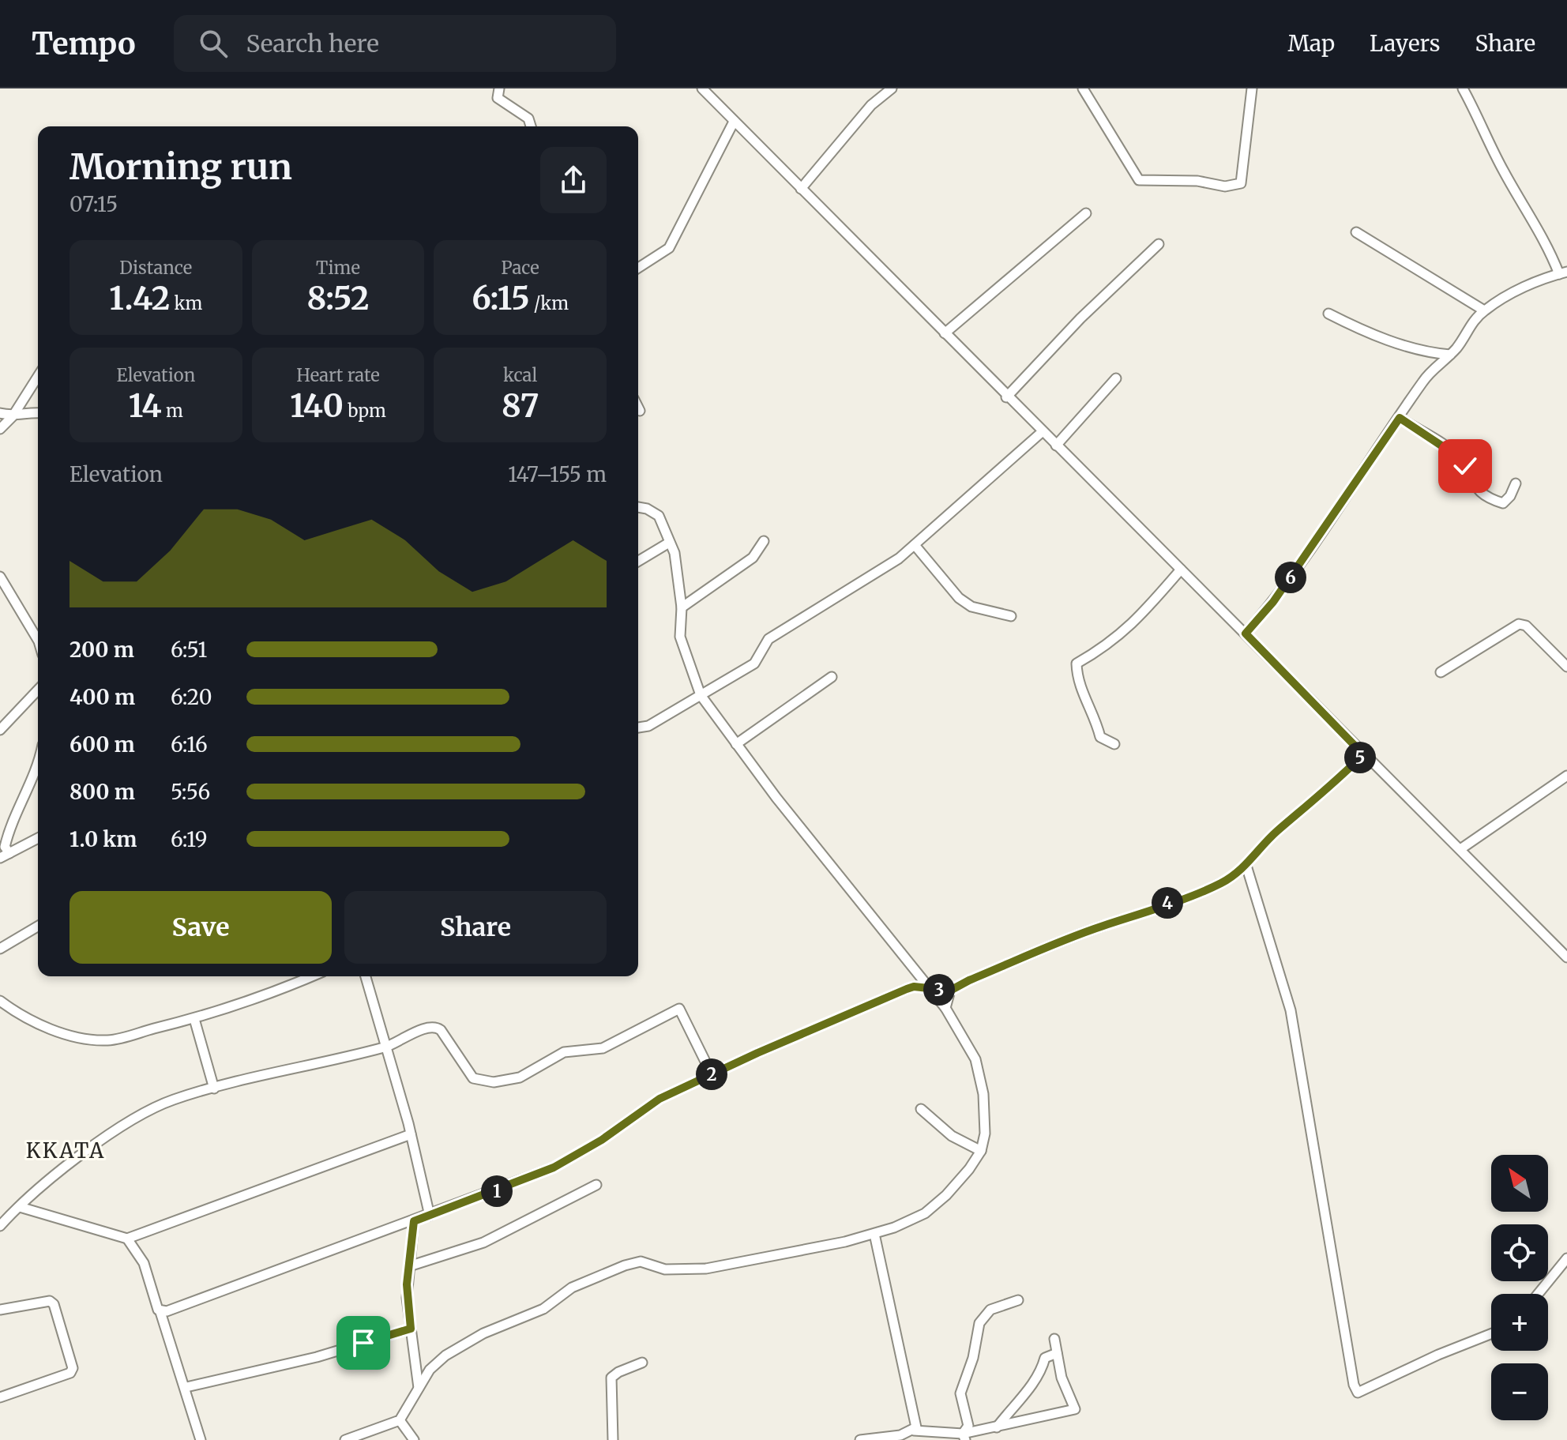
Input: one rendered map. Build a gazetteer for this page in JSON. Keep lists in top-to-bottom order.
{
  "districts": ["KKATA"],
  "north": "top left",
  "page": {
    "header": "Tempo",
    "search": "Search here",
    "nav": ["Map", "Layers", "Share"],
    "heading": ["Morning run", "07:15"],
    "stats": [
      ["Distance", "1.42 km"],
      ["Time", "8:52"],
      ["Pace", "6:15 /km"],
      ["Elevation", "14 m"],
      ["Heart rate", "140 bpm"],
      ["kcal", "87"]
    ],
    "chart": ["Elevation", "147–155 m"],
    "pins": [
      "6",
      "5",
      "4",
      "3",
      "2",
      "1"
    ],
    "list": [
      {
        "name": "200 m",
        "note": "6:51"
      },
      {
        "name": "400 m",
        "note": "6:20"
      },
      {
        "name": "600 m",
        "note": "6:16"
      },
      {
        "name": "800 m",
        "note": "5:56"
      },
      {
        "name": "1.0 km",
        "note": "6:19"
      }
    ],
    "buttons": ["Save", "Share"],
    "map_buttons": ["+", "−"]
  }
}
